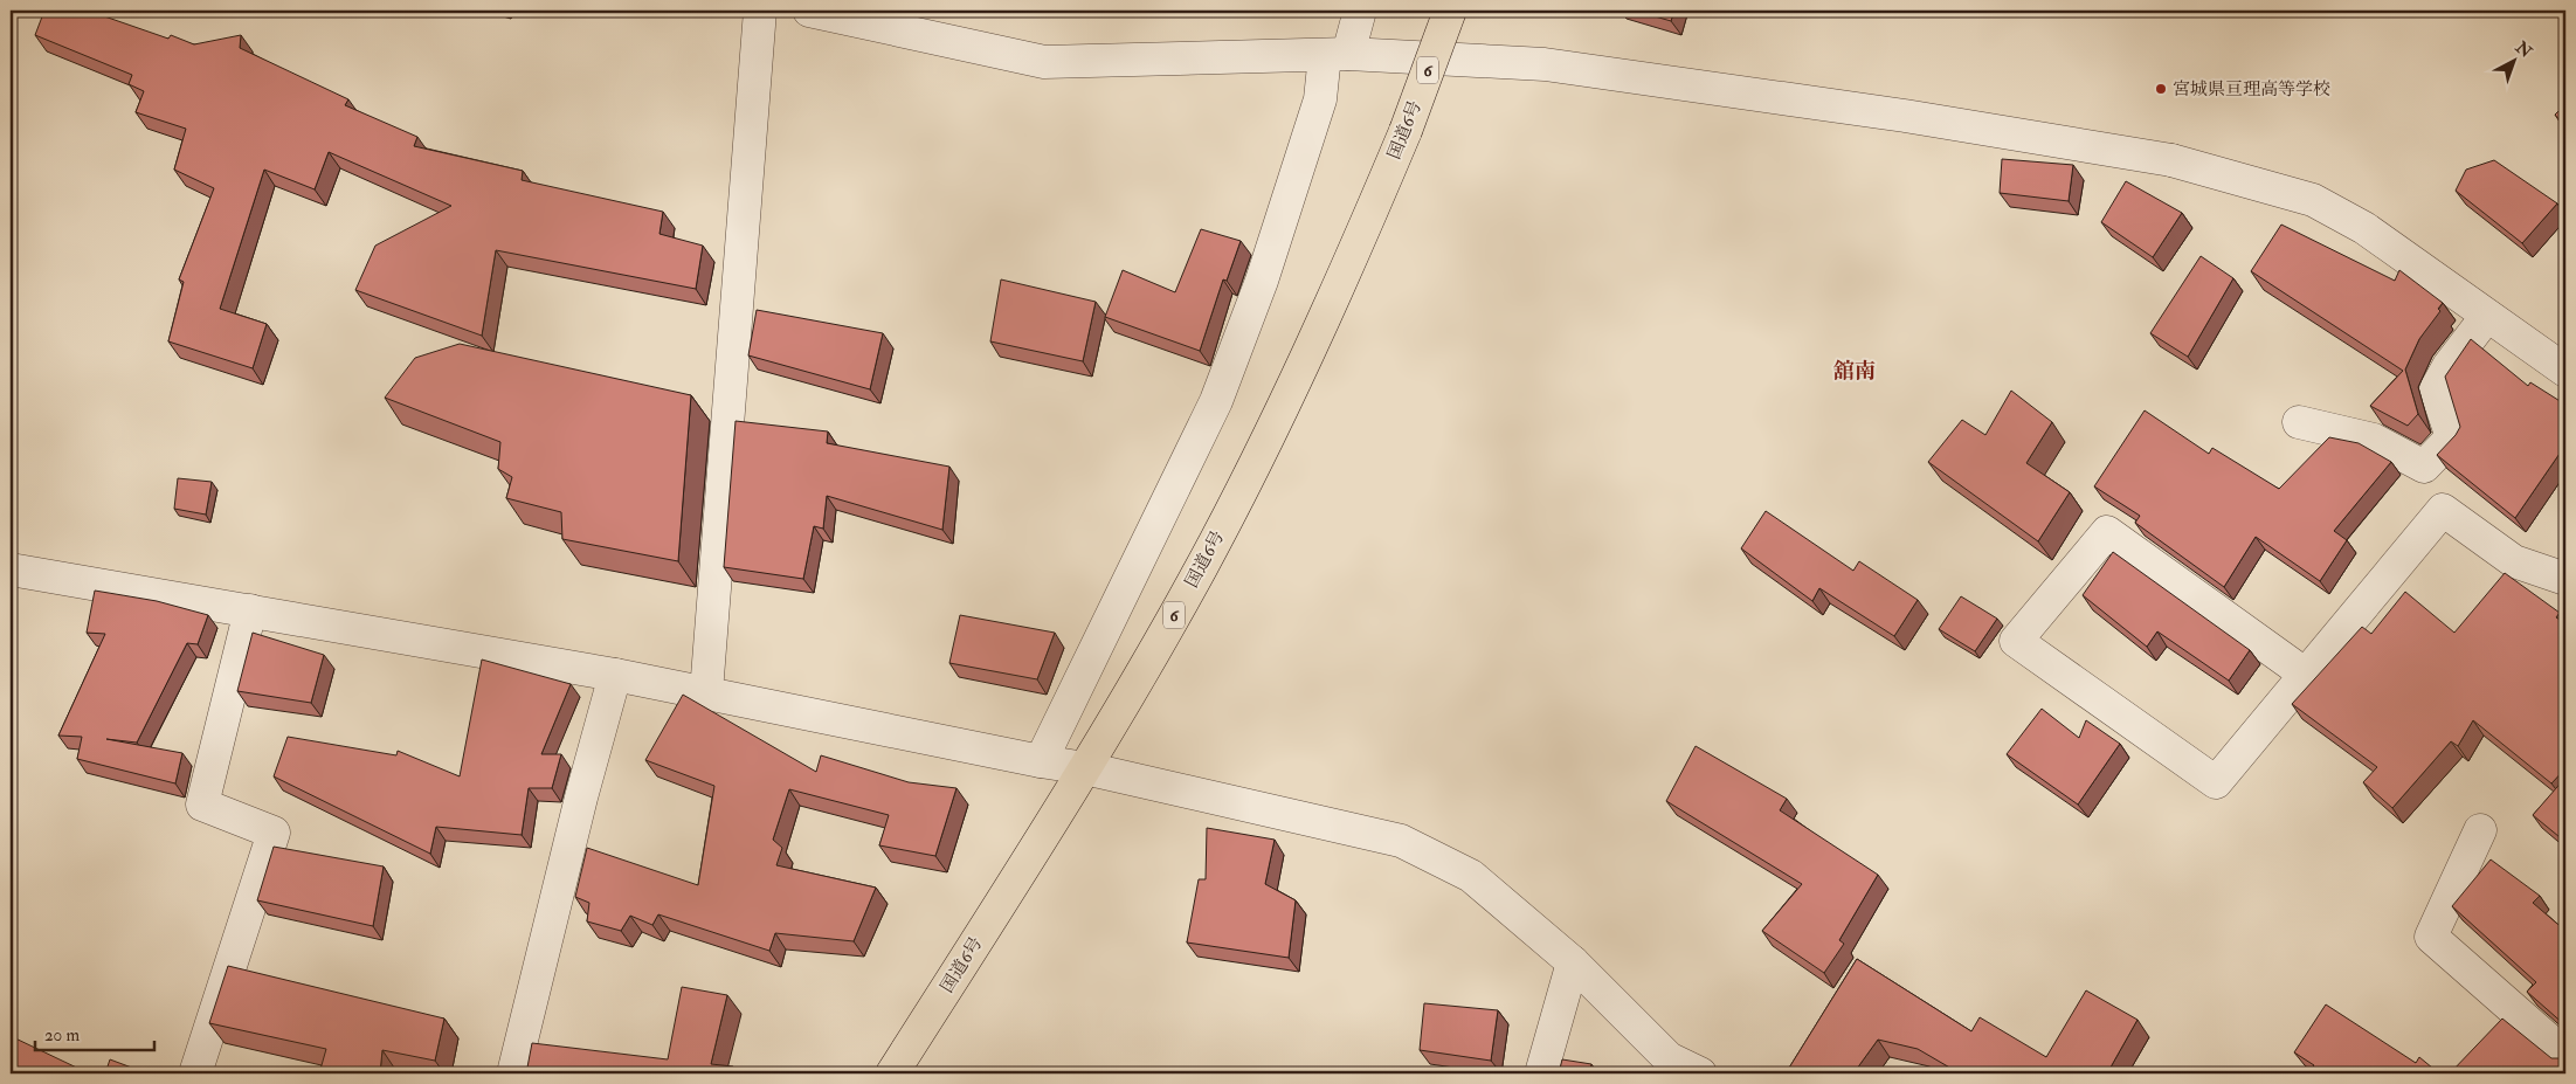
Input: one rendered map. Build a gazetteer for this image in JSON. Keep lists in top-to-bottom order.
{
  "streets": {
    "highway": ["6", "国道6号"]
  },
  "districts": ["舘南"],
  "places": ["宮城県亘理高等学校"],
  "scale_bar": "20 m",
  "north": "top right"
}
